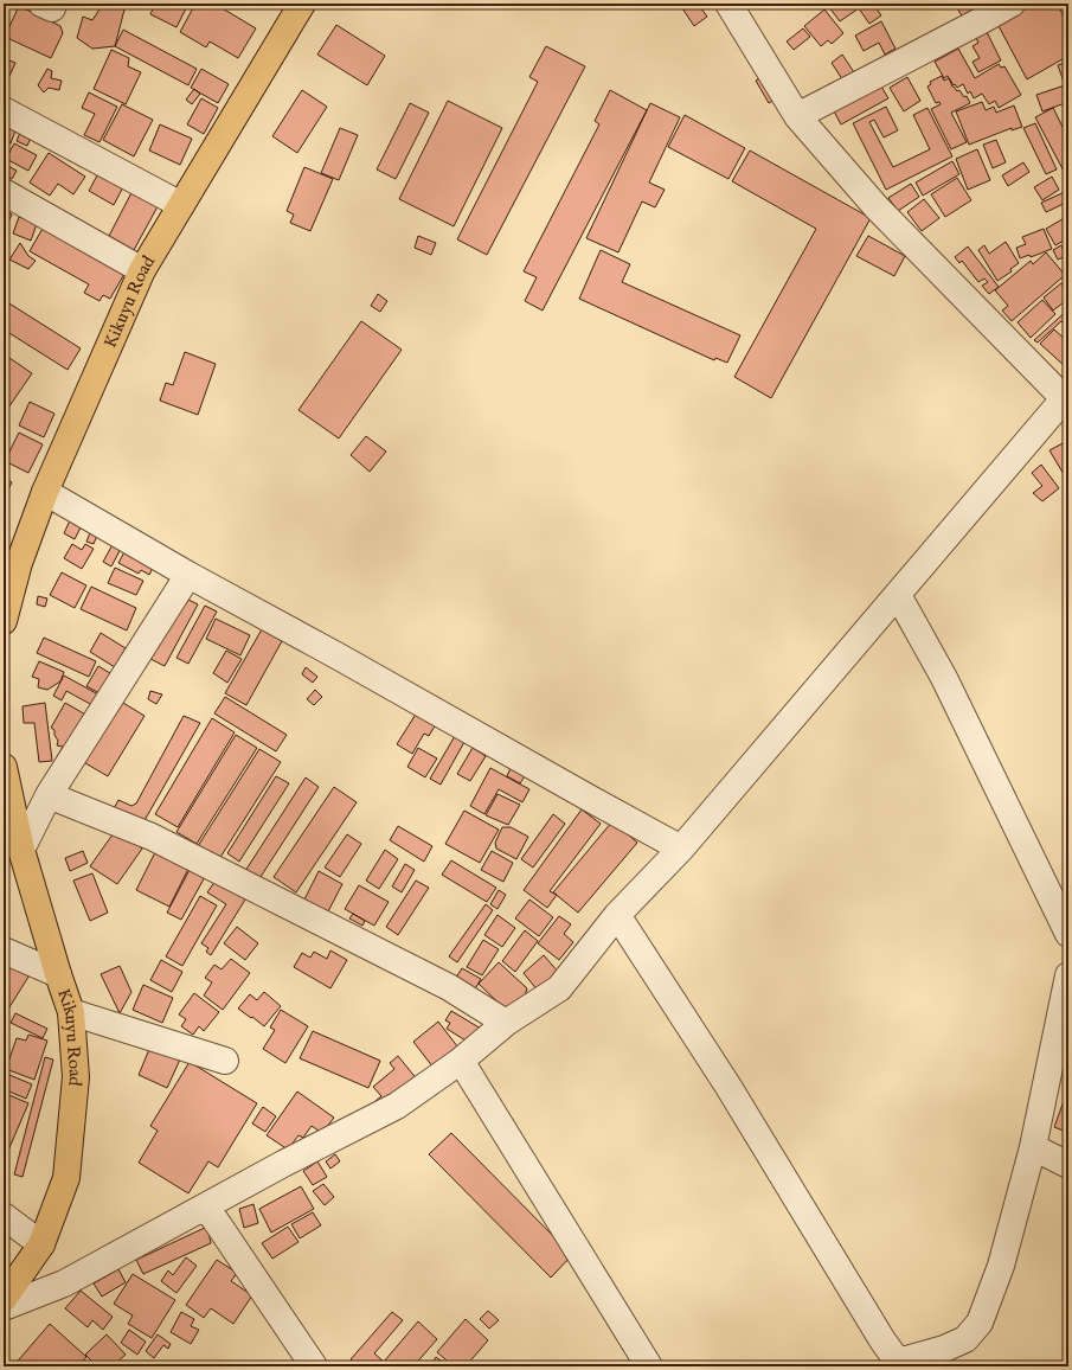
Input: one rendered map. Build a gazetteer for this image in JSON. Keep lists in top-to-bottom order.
{
  "streets": {
    "main road": ["Kikuyu Road"]
  }
}
